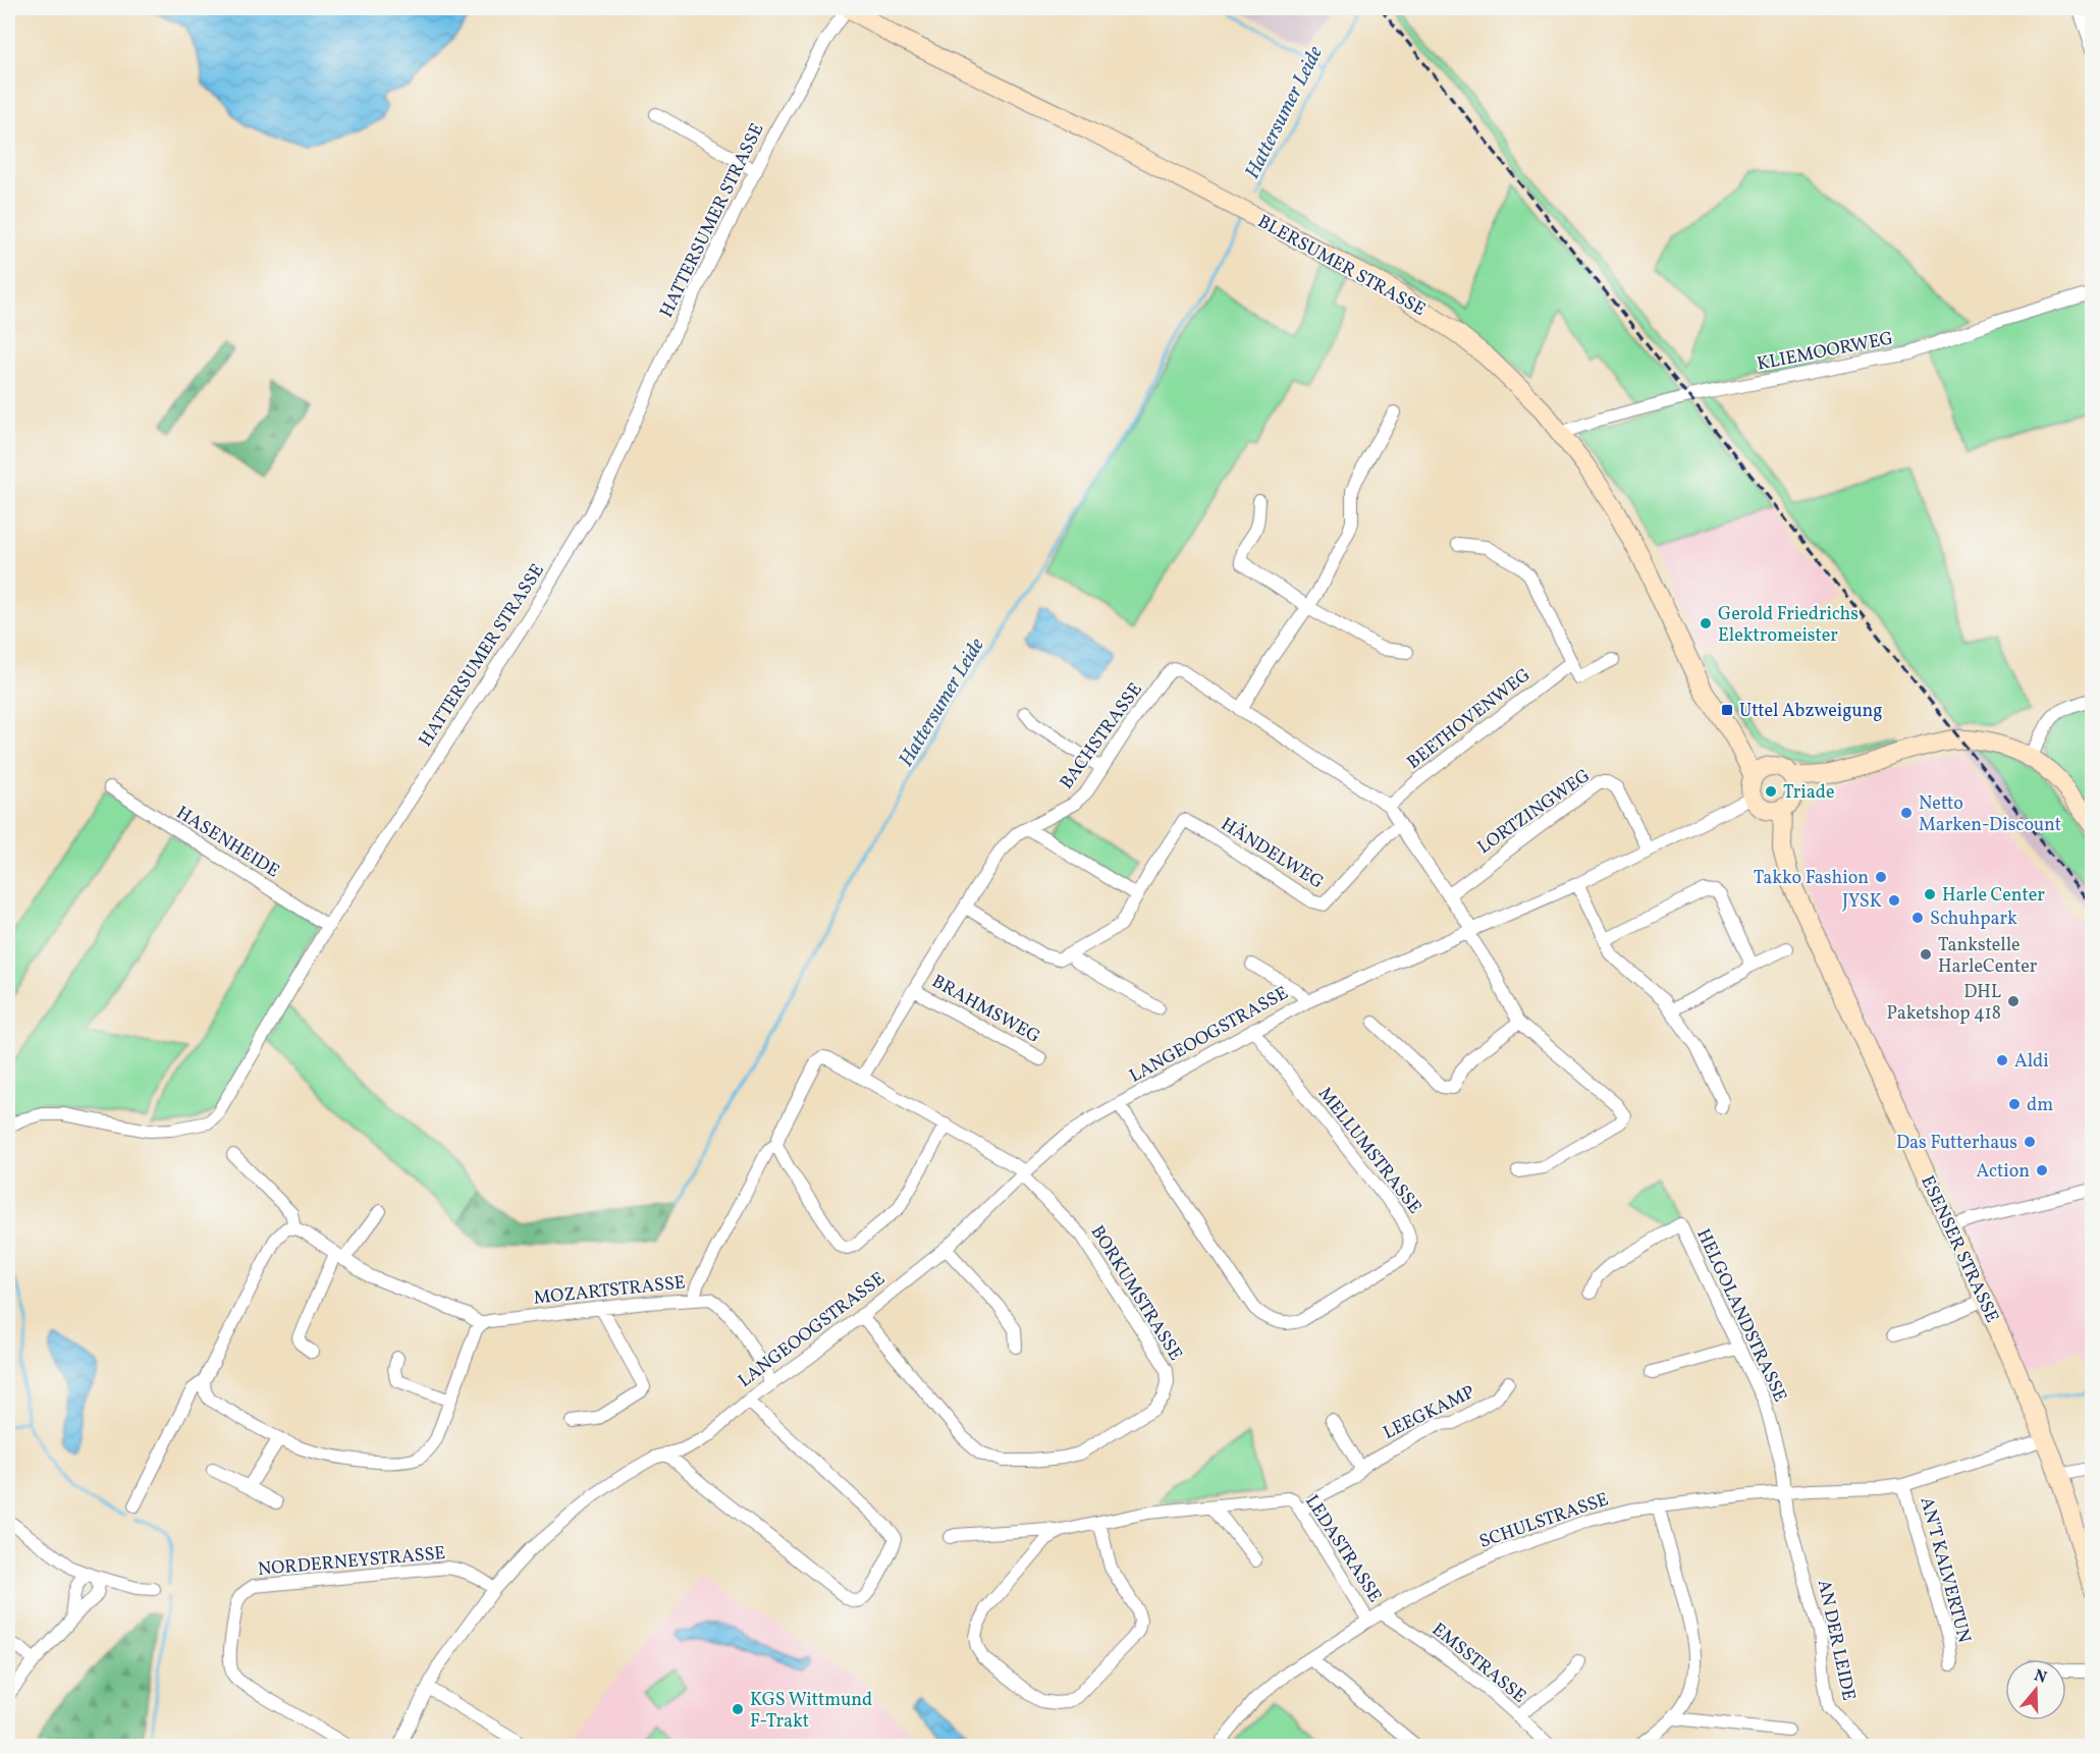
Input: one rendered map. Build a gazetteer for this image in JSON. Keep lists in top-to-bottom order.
{
  "streets": {
    "main road": ["BLERSUMER STRASSE", "ESENSER STRASSE"],
    "street": [
      "HATTERSUMER STRASSE",
      "KLIEMOORWEG",
      "BEETHOVENWEG",
      "BACHSTRASSE",
      "LORTZINGWEG",
      "HASENHEIDE",
      "HÄNDELWEG",
      "BRAHMSWEG",
      "LANGEOOGSTRASSE",
      "MELLUMSTRASSE",
      "MOZARTSTRASSE",
      "BORKUMSTRASSE",
      "HELGOLANDSTRASSE",
      "LEEGKAMP",
      "SCHULSTRASSE",
      "LEDASTRASSE",
      "NORDERNEYSTRASSE",
      "AN'T KALVERTUN",
      "AN DER LEIDE",
      "EMSSTRASSE"
    ]
  },
  "crossings": [
    ["HATTERSUMER STRASSE", "BLERSUMER STRASSE"],
    ["HATTERSUMER STRASSE", "HASENHEIDE"],
    ["BLERSUMER STRASSE", "KLIEMOORWEG"],
    ["BLERSUMER STRASSE", "LANGEOOGSTRASSE"],
    ["BLERSUMER STRASSE", "ESENSER STRASSE"],
    ["BEETHOVENWEG", "BACHSTRASSE"],
    ["BACHSTRASSE", "LORTZINGWEG"],
    ["BACHSTRASSE", "HÄNDELWEG"],
    ["BACHSTRASSE", "BRAHMSWEG"],
    ["BACHSTRASSE", "LANGEOOGSTRASSE"],
    ["LORTZINGWEG", "LANGEOOGSTRASSE"],
    ["LANGEOOGSTRASSE", "MELLUMSTRASSE"],
    ["LANGEOOGSTRASSE", "ESENSER STRASSE"],
    ["LANGEOOGSTRASSE", "MOZARTSTRASSE"],
    ["LANGEOOGSTRASSE", "BORKUMSTRASSE"],
    ["LANGEOOGSTRASSE", "NORDERNEYSTRASSE"],
    ["ESENSER STRASSE", "SCHULSTRASSE"],
    ["HELGOLANDSTRASSE", "SCHULSTRASSE"],
    ["HELGOLANDSTRASSE", "AN DER LEIDE"],
    ["LEEGKAMP", "LEDASTRASSE"],
    ["SCHULSTRASSE", "LEDASTRASSE"],
    ["SCHULSTRASSE", "AN'T KALVERTUN"],
    ["SCHULSTRASSE", "AN DER LEIDE"],
    ["SCHULSTRASSE", "EMSSTRASSE"]
  ],
  "water": ["Hattersumer Leide"],
  "places": {
    "other": [
      "Gerold Friedrichs Elektromeister",
      "Triade",
      "Netto Marken-Discount",
      "Takko Fashion",
      "Harle Center",
      "JYSK",
      "Schuhpark",
      "Tankstelle HarleCenter",
      "DHL Paketshop 418",
      "Aldi",
      "dm",
      "Das Futterhaus",
      "Action",
      "KGS Wittmund F-Trakt"
    ],
    "transit": ["Uttel Abzweigung"]
  },
  "north": "top"
}
